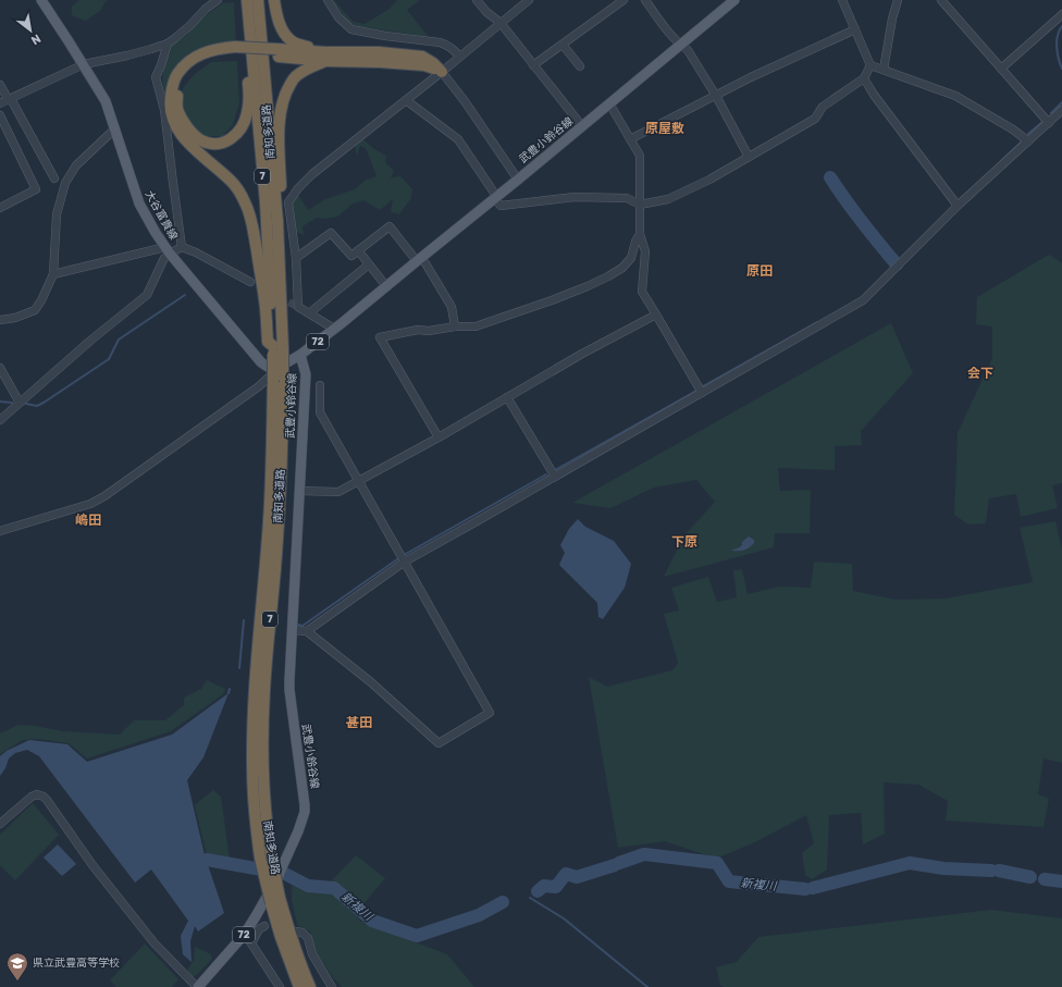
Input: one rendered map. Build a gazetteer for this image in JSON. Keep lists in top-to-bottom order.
{
  "streets": {
    "highway": ["南知多道路", "7"],
    "main road": ["武豊小鈴谷線", "大谷富貴線", "72"]
  },
  "crossings": [
    ["南知多道路", "大谷富貴線"]
  ],
  "districts": [
    "原屋敷",
    "原田",
    "会下",
    "嶋田",
    "下原",
    "甚田"
  ],
  "water": ["新複川"],
  "places": {
    "school or university": ["県立武豊高等学校"]
  },
  "north": "bottom right"
}
